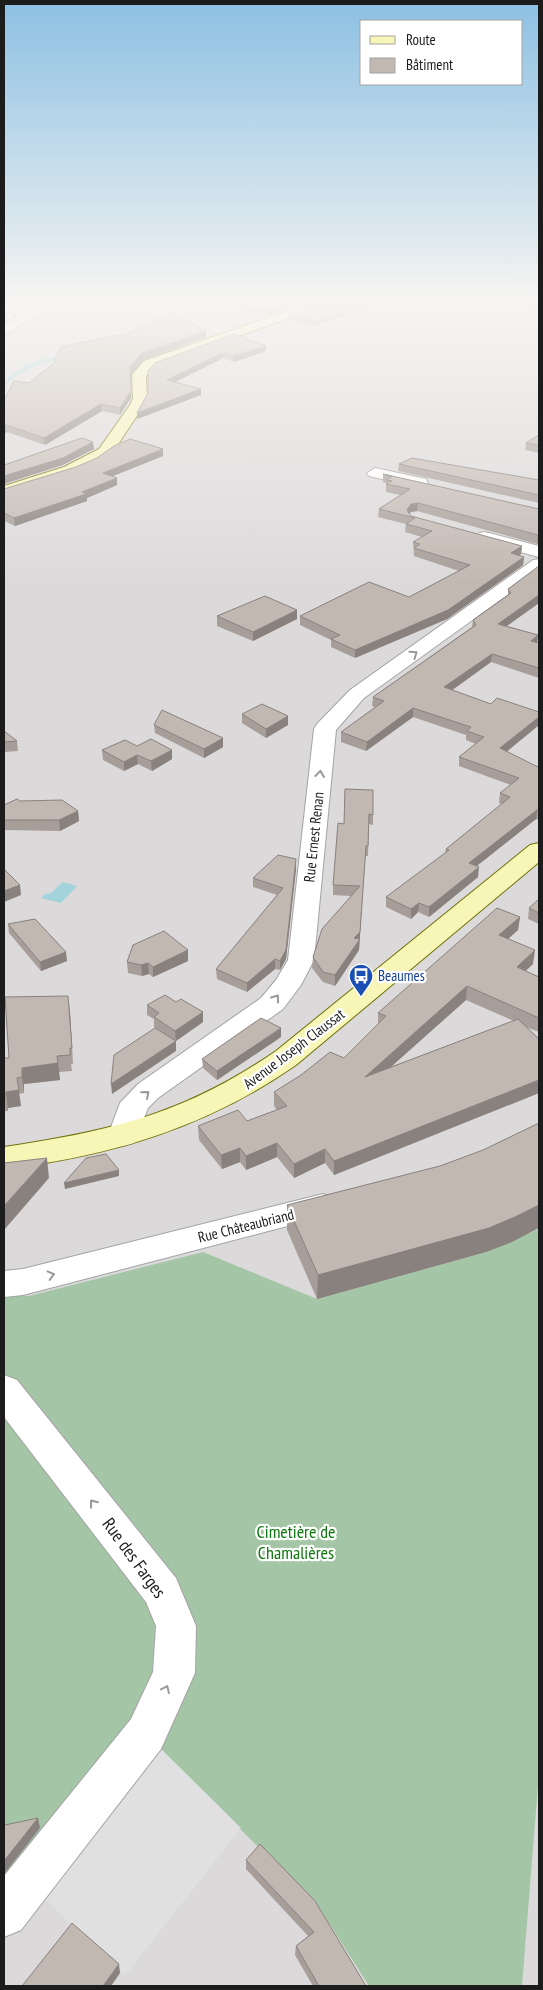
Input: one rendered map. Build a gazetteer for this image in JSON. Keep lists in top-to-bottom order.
{
  "streets": {
    "main road": ["Avenue Joseph Claussat"],
    "street": ["Rue Ernest Renan", "Rue Châteaubriand", "Rue des Farges"]
  },
  "crossings": [
    ["Rue Ernest Renan", "Avenue Joseph Claussat"]
  ],
  "one_way": ["Rue Ernest Renan", "Rue Châteaubriand", "Rue des Farges"],
  "parks": ["Cimetière de Chamalières"],
  "places": {
    "bus stop": ["Beaumes"]
  },
  "legend": ["Route", "Bâtiment"]
}
